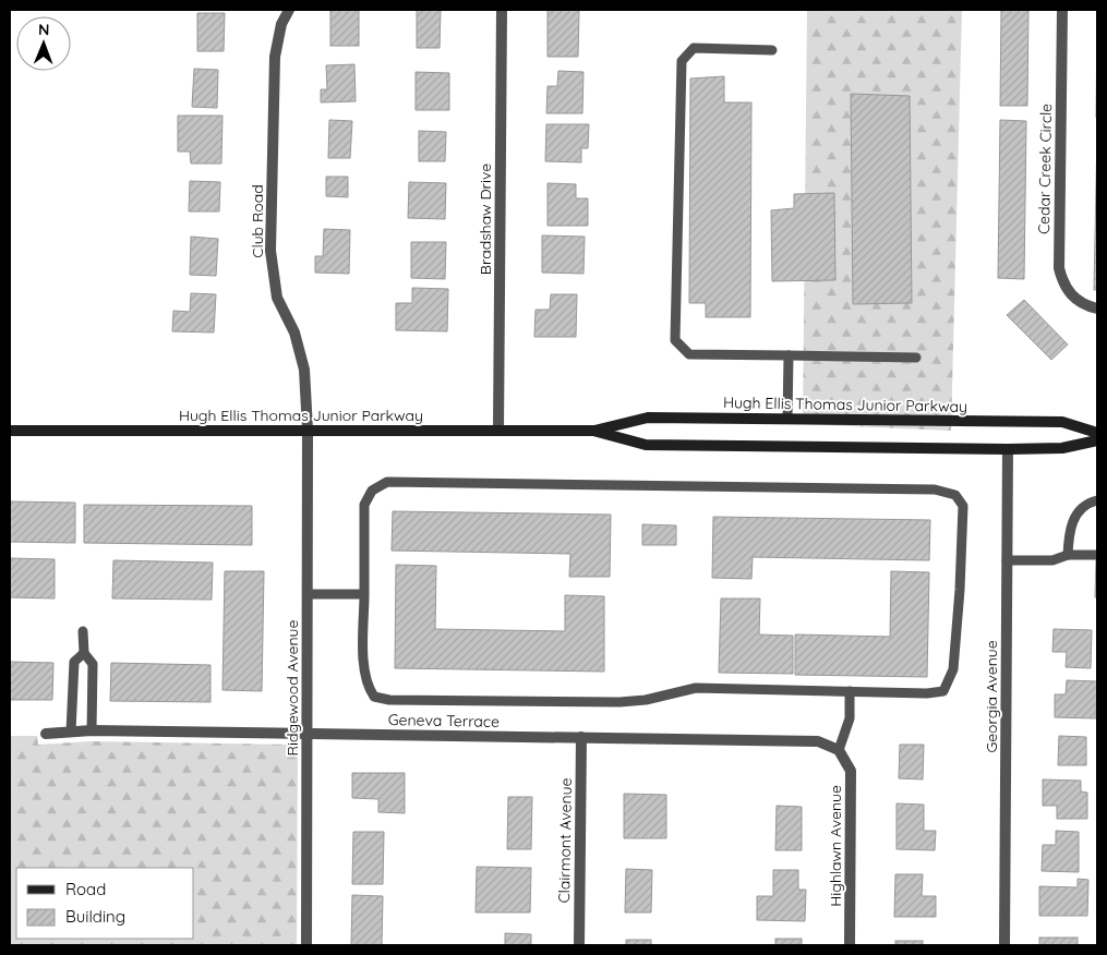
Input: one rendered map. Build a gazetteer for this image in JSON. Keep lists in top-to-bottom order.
{
  "streets": {
    "main road": ["Hugh Ellis Thomas Junior Parkway"],
    "street": [
      "Cedar Creek Circle",
      "Bradshaw Drive",
      "Club Road",
      "Ridgewood Avenue",
      "Georgia Avenue",
      "Geneva Terrace",
      "Clairmont Avenue",
      "Highlawn Avenue"
    ]
  },
  "crossings": [
    ["Bradshaw Drive", "Hugh Ellis Thomas Junior Parkway"],
    ["Club Road", "Hugh Ellis Thomas Junior Parkway"],
    ["Club Road", "Ridgewood Avenue"],
    ["Hugh Ellis Thomas Junior Parkway", "Ridgewood Avenue"],
    ["Hugh Ellis Thomas Junior Parkway", "Georgia Avenue"],
    ["Ridgewood Avenue", "Geneva Terrace"],
    ["Geneva Terrace", "Clairmont Avenue"],
    ["Geneva Terrace", "Highlawn Avenue"]
  ],
  "legend": ["Road", "Building"],
  "north": "top"
}
